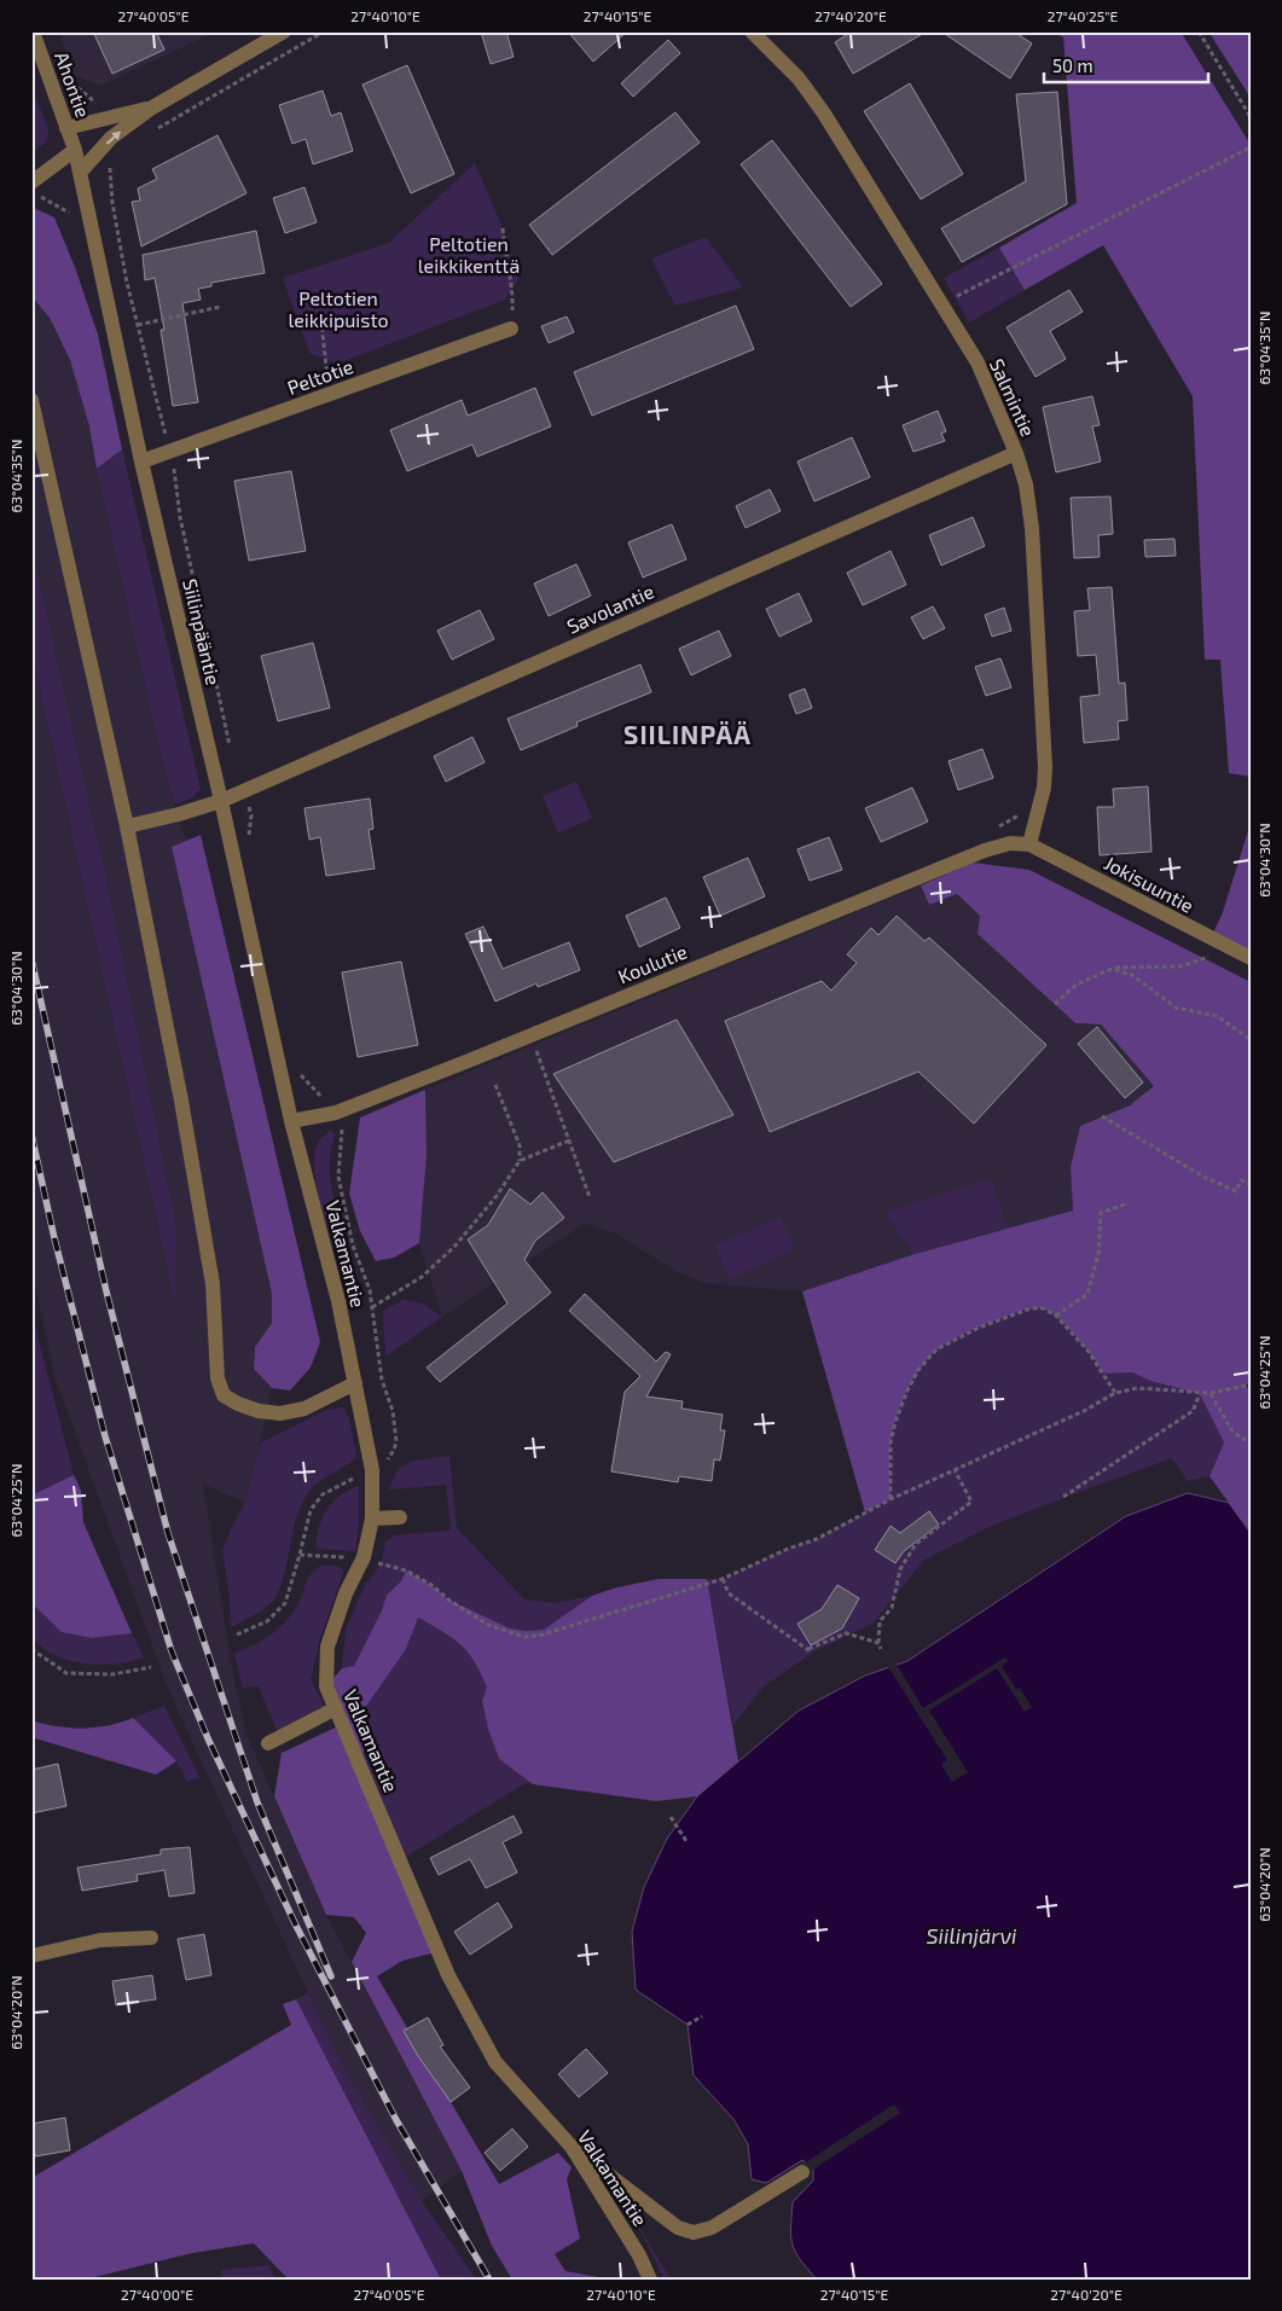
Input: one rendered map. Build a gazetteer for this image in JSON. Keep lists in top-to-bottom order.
{
  "streets": {
    "street": [
      "Ahontie",
      "Peltotie",
      "Salmintie",
      "Savolantie",
      "Siilinpääntie",
      "Jokisuuntie",
      "Koulutie",
      "Valkamantie"
    ]
  },
  "crossings": [
    ["Ahontie", "Siilinpääntie"],
    ["Peltotie", "Siilinpääntie"],
    ["Salmintie", "Savolantie"],
    ["Salmintie", "Jokisuuntie"],
    ["Salmintie", "Koulutie"],
    ["Savolantie", "Siilinpääntie"],
    ["Siilinpääntie", "Koulutie"],
    ["Siilinpääntie", "Valkamantie"],
    ["Jokisuuntie", "Koulutie"],
    ["Koulutie", "Valkamantie"]
  ],
  "districts": ["SIILINPÄÄ"],
  "water": ["Siilinjärvi"],
  "parks": ["Peltotien leikkikenttä", "Peltotien leikkipuisto"],
  "scale_bar": "50 m",
  "coordinates": [
    "27°40'05\"E",
    "27°40'10\"E",
    "27°40'15\"E",
    "27°40'20\"E",
    "27°40'25\"E",
    "63°04'35\"N",
    "63°04'30\"N",
    "63°04'25\"N",
    "63°04'20\"N",
    "27°40'00\"E"
  ]
}
